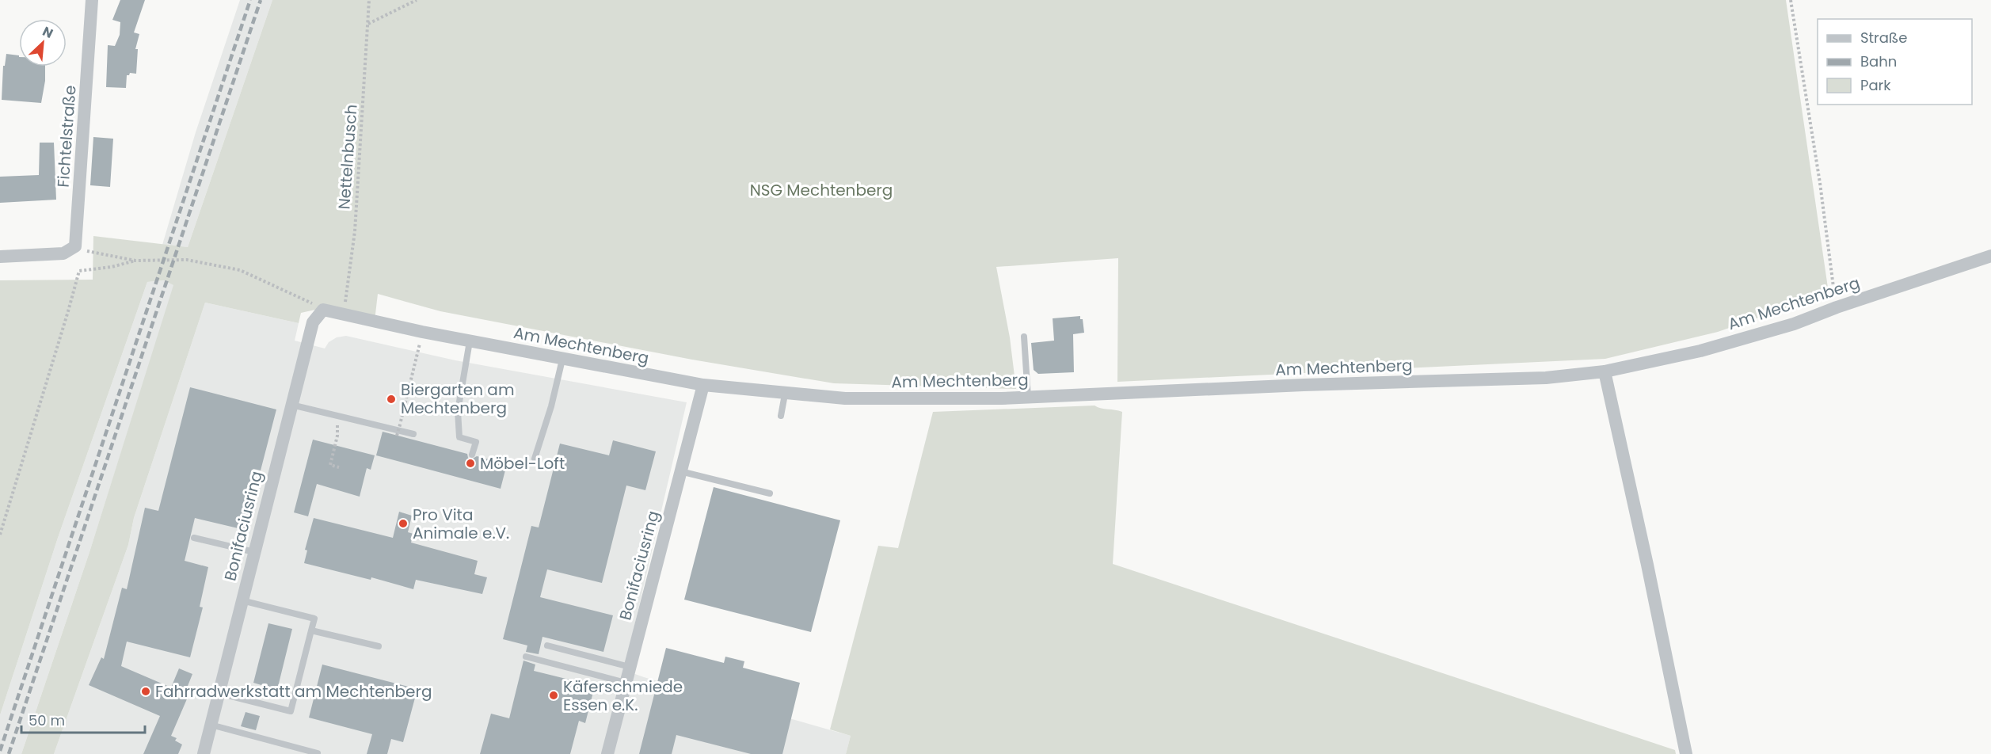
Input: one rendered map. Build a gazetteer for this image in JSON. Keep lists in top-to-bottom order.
{
  "streets": {
    "street": ["Fichtelstraße", "Am Mechtenberg", "Bonifaciusring"],
    "path": ["Nettelnbusch"]
  },
  "crossings": [
    ["Nettelnbusch", "Am Mechtenberg"],
    ["Am Mechtenberg", "Bonifaciusring"]
  ],
  "parks": ["NSG Mechtenberg"],
  "places": [
    "Biergarten am Mechtenberg",
    "Möbel-Loft",
    "Pro Vita Animale e.V.",
    "Fahrradwerkstatt am Mechtenberg",
    "Käferschmiede Essen e.K."
  ],
  "legend": ["Straße", "Bahn", "Park"],
  "scale_bar": "50 m",
  "north": "top right"
}
